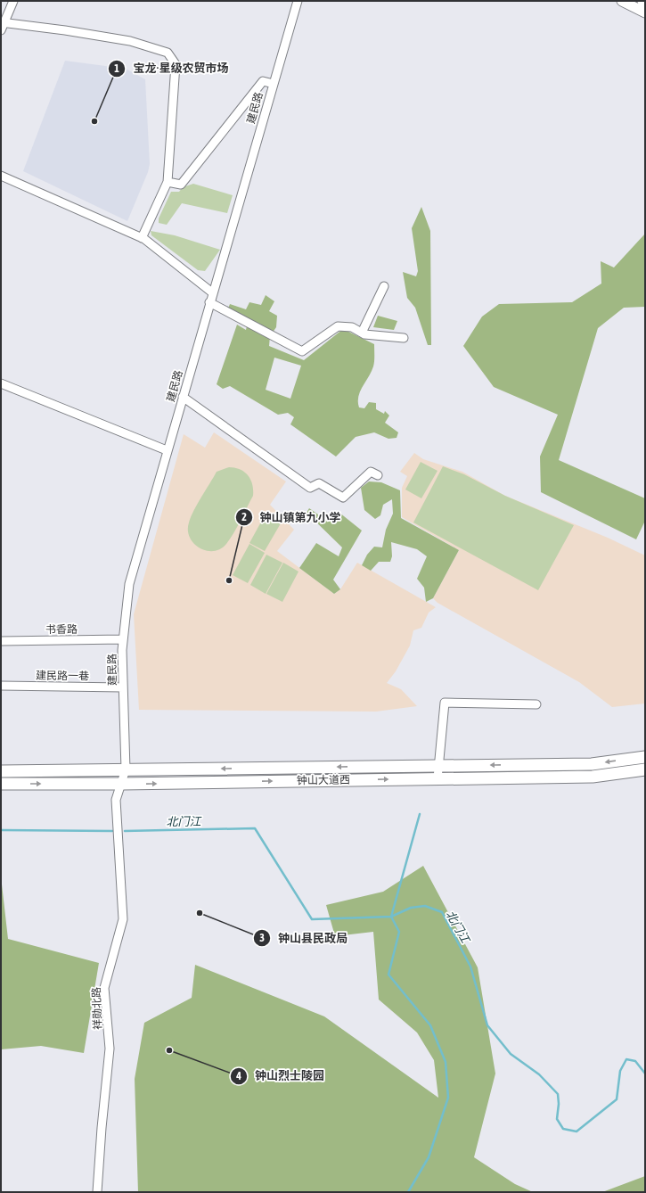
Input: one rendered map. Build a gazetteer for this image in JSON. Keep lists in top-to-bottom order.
{
  "streets": {
    "highway": ["钟山大道西"],
    "street": [
      "建民路",
      "书香路",
      "建民路一巷",
      "祥勋北路"
    ]
  },
  "crossings": [
    ["建民路", "书香路"],
    ["建民路", "建民路一巷"],
    ["建民路", "钟山大道西"],
    ["建民路", "祥勋北路"],
    ["钟山大道西", "祥勋北路"]
  ],
  "water": ["北门江"],
  "places": [
    "宝龙·星级农贸市场",
    "钟山镇第九小学",
    "钟山县民政局",
    "钟山烈士陵园"
  ]
}
